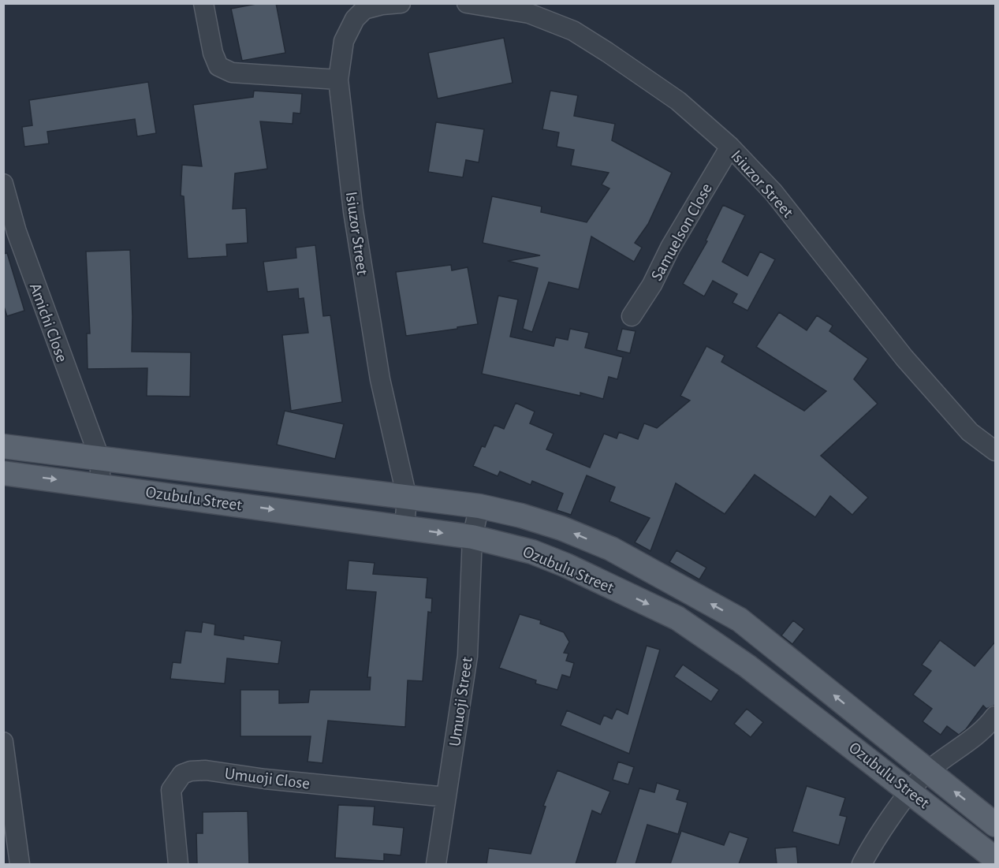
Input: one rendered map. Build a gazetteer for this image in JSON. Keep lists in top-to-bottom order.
{
  "streets": {
    "main road": ["Ozubulu Street"],
    "street": [
      "Isiuzor Street",
      "Samuelson Close",
      "Amichi Close",
      "Umuoji Street",
      "Umuoji Close"
    ]
  },
  "crossings": [
    ["Isiuzor Street", "Samuelson Close"],
    ["Isiuzor Street", "Ozubulu Street"],
    ["Amichi Close", "Ozubulu Street"],
    ["Ozubulu Street", "Umuoji Street"],
    ["Umuoji Street", "Umuoji Close"]
  ]
}
